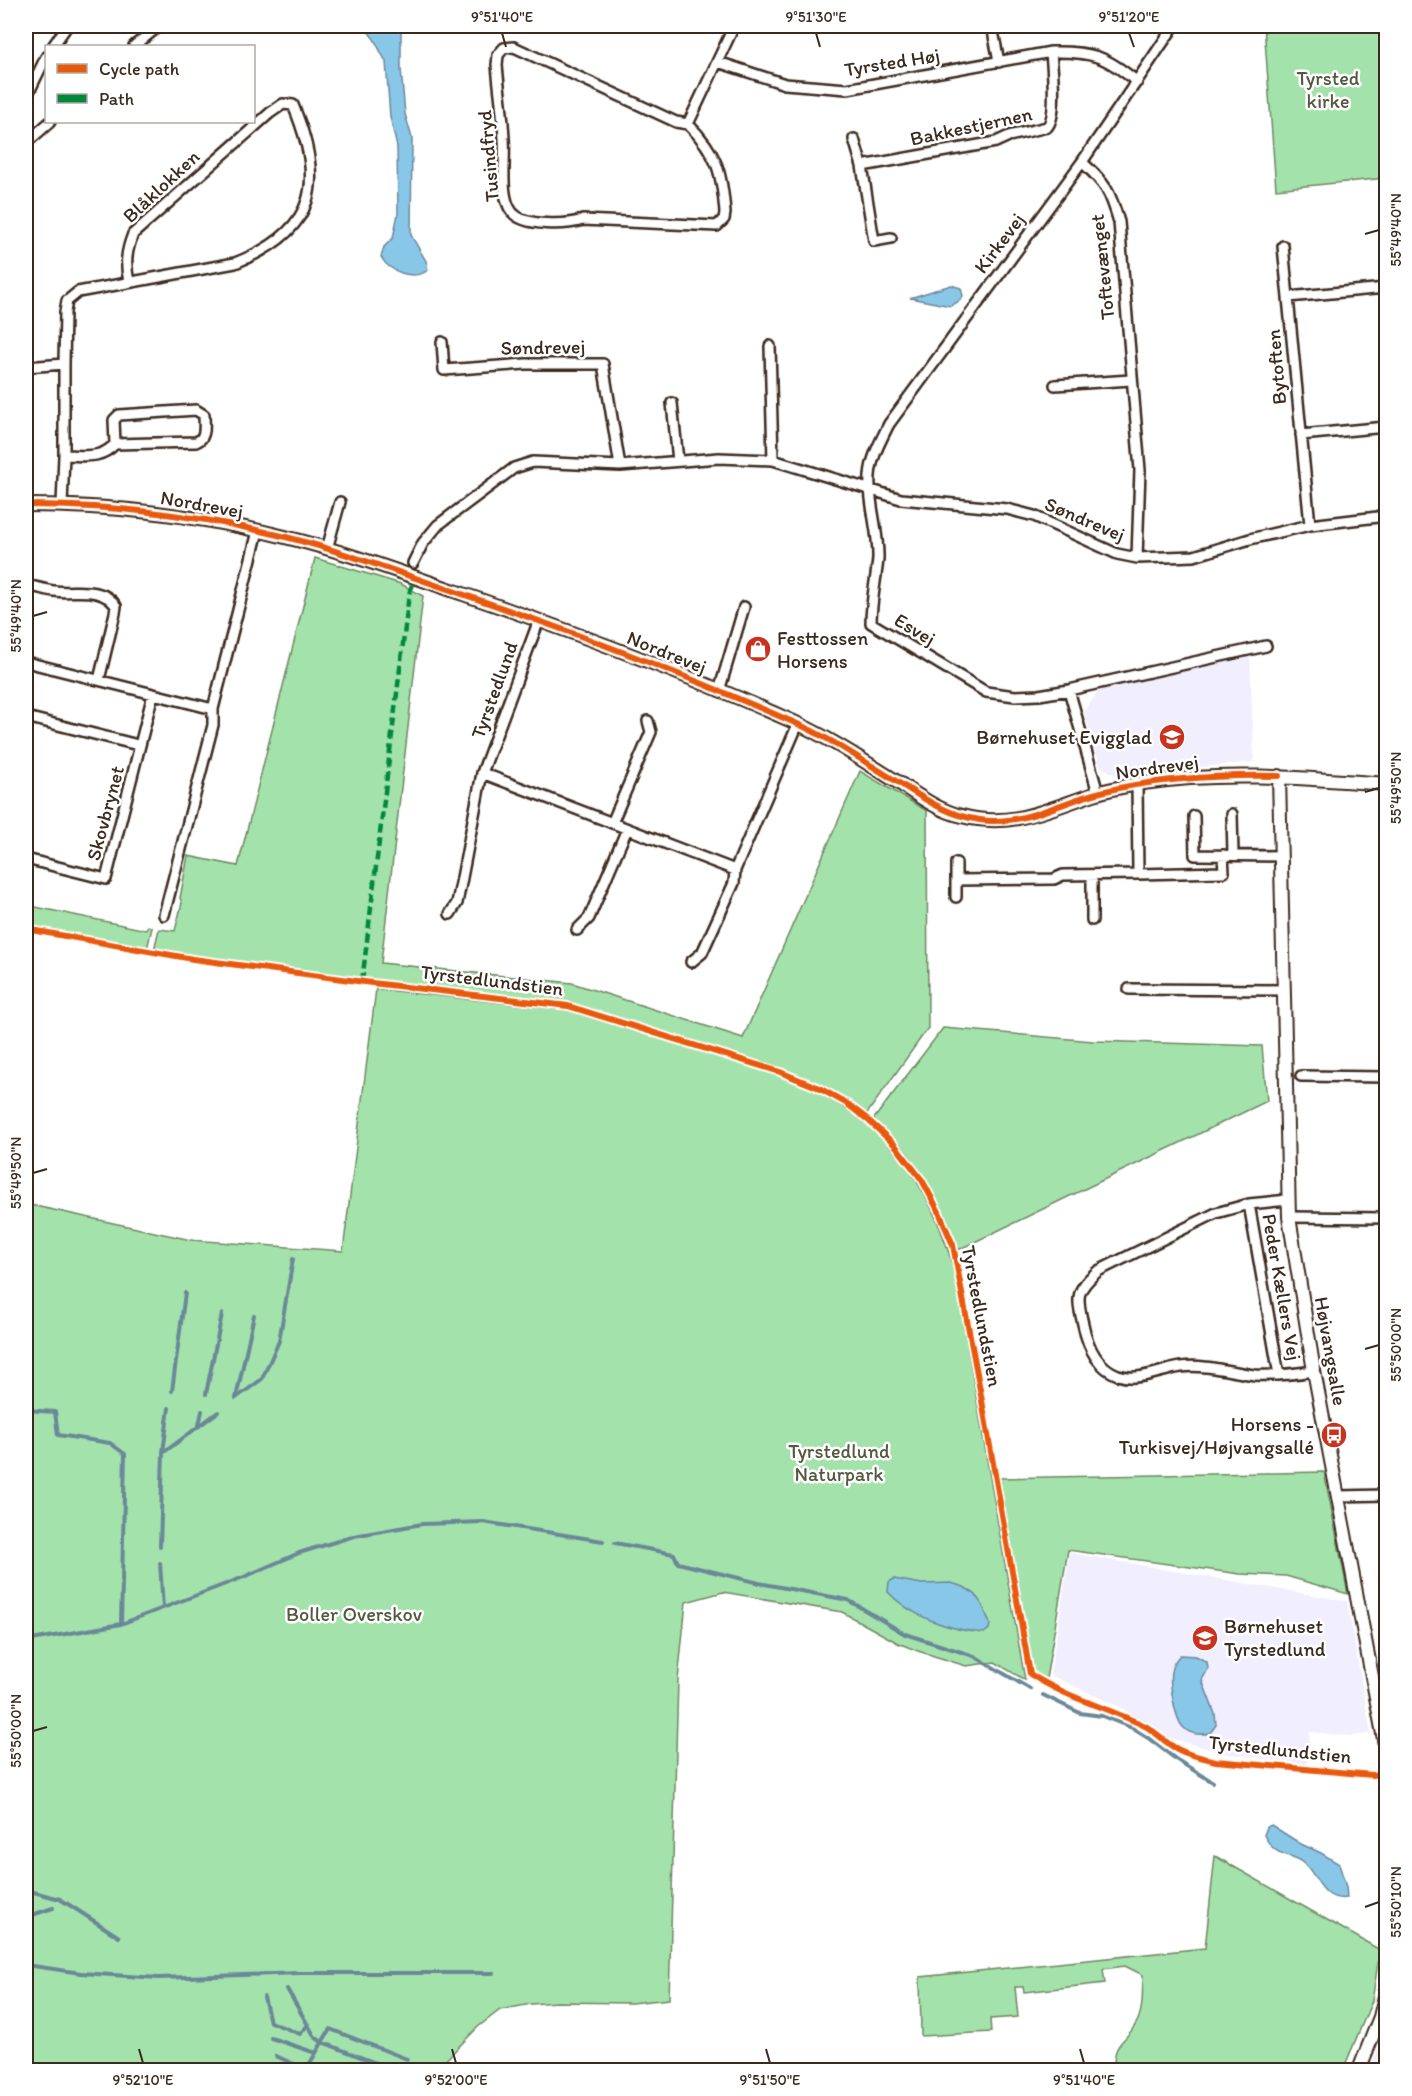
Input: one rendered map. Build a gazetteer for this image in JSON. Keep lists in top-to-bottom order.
{
  "streets": {
    "street": [
      "Tyrsted Høj",
      "Bakkestjernen",
      "Tusindfryd",
      "Blåklokken",
      "Kirkevej",
      "Toftevænget",
      "Søndrevej",
      "Bytoften",
      "Nordrevej",
      "Esvej",
      "Tyrstedlund",
      "Skovbrynet",
      "Peder Kællers Vej",
      "Højvangsalle"
    ],
    "cycle path": ["Tyrstedlundstien"]
  },
  "crossings": [
    ["Tyrsted Høj", "Bakkestjernen"],
    ["Tyrsted Høj", "Kirkevej"],
    ["Blåklokken", "Nordrevej"],
    ["Kirkevej", "Toftevænget"],
    ["Kirkevej", "Søndrevej"],
    ["Kirkevej", "Esvej"],
    ["Toftevænget", "Søndrevej"],
    ["Søndrevej", "Bytoften"],
    ["Søndrevej", "Esvej"],
    ["Nordrevej", "Tyrstedlund"],
    ["Nordrevej", "Højvangsalle"],
    ["Peder Kællers Vej", "Højvangsalle"]
  ],
  "parks": ["Tyrsted kirke", "Tyrstedlund Naturpark", "Boller Overskov"],
  "places": {
    "shop": ["Festtossen Horsens"],
    "school or university": ["Børnehuset Evigglad", "Børnehuset Tyrstedlund"],
    "bus stop": ["Horsens - Turkisvej/Højvangsallé"]
  },
  "legend": ["Cycle path", "Path"],
  "coordinates": [
    "9°51'40\"E",
    "9°51'30\"E",
    "9°51'20\"E",
    "55°49'40\"N",
    "55°49'50\"N",
    "55°50'00\"N",
    "55°50'10\"N",
    "9°52'10\"E",
    "9°52'00\"E",
    "9°51'50\"E"
  ]
}
